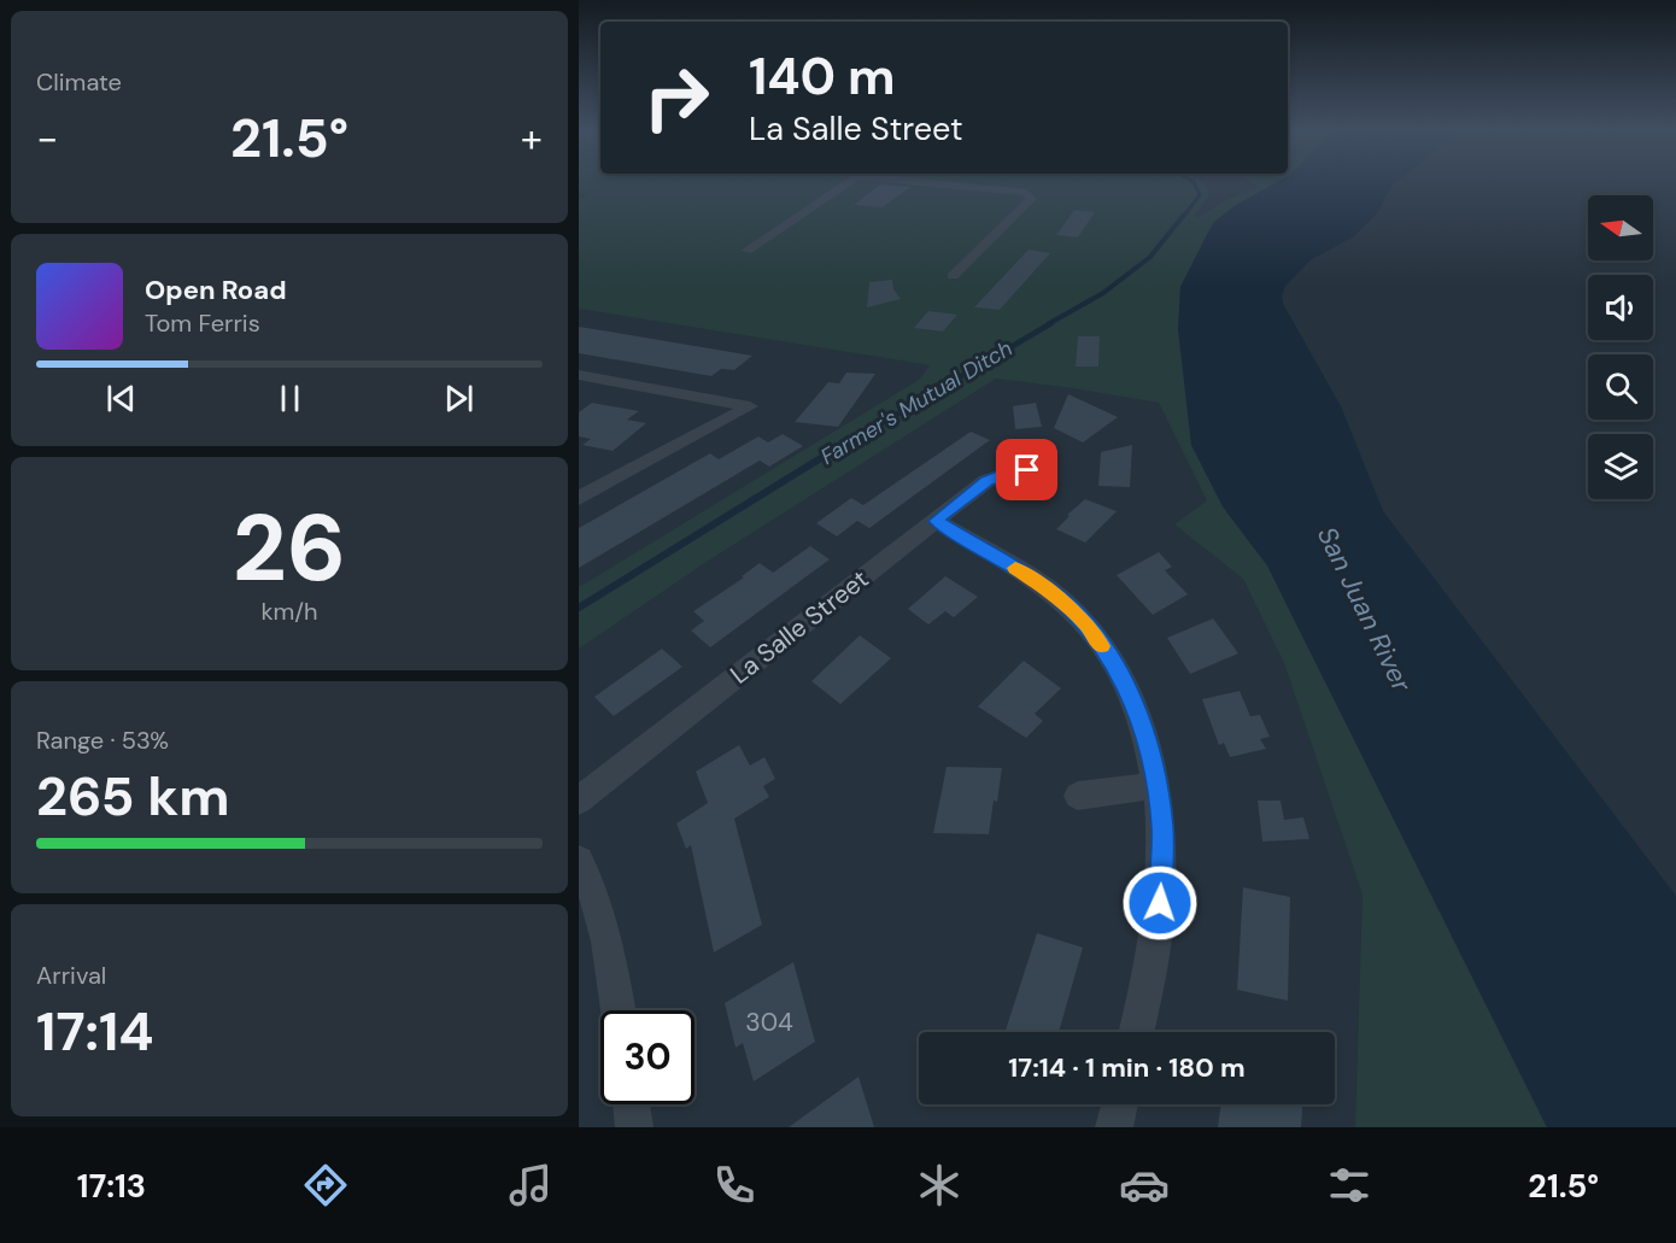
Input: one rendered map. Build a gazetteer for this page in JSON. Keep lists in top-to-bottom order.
{
  "streets": {
    "street": ["La Salle Street"]
  },
  "water": ["Farmer's Mutual Ditch", "San Juan River"],
  "house_numbers": ["304"],
  "north": "left",
  "page": {
    "tile": [
      "Climate",
      ["26", "km/h"],
      ["Range · 53%", "265 km"],
      ["Arrival", "17:14"]
    ],
    "turn": ["140 m", "La Salle Street"],
    "heat": ["−", "21.5°", "+"],
    "song": ["Open Road", "Tom Ferris"],
    "limit": "30",
    "trip": "17:14 · 1 min · 180 m",
    "tabs": ["17:13", "21.5°"]
  }
}
